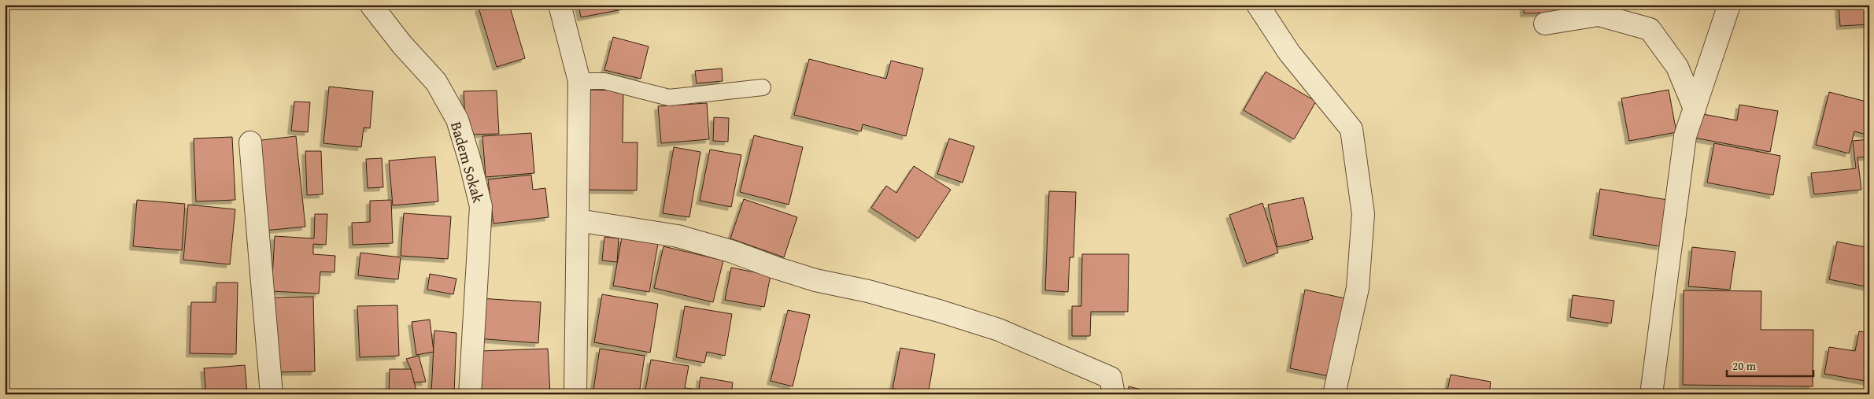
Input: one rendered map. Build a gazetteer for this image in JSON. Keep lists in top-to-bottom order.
{
  "streets": {
    "street": ["Badem Sokak"]
  },
  "scale_bar": "20 m"
}
